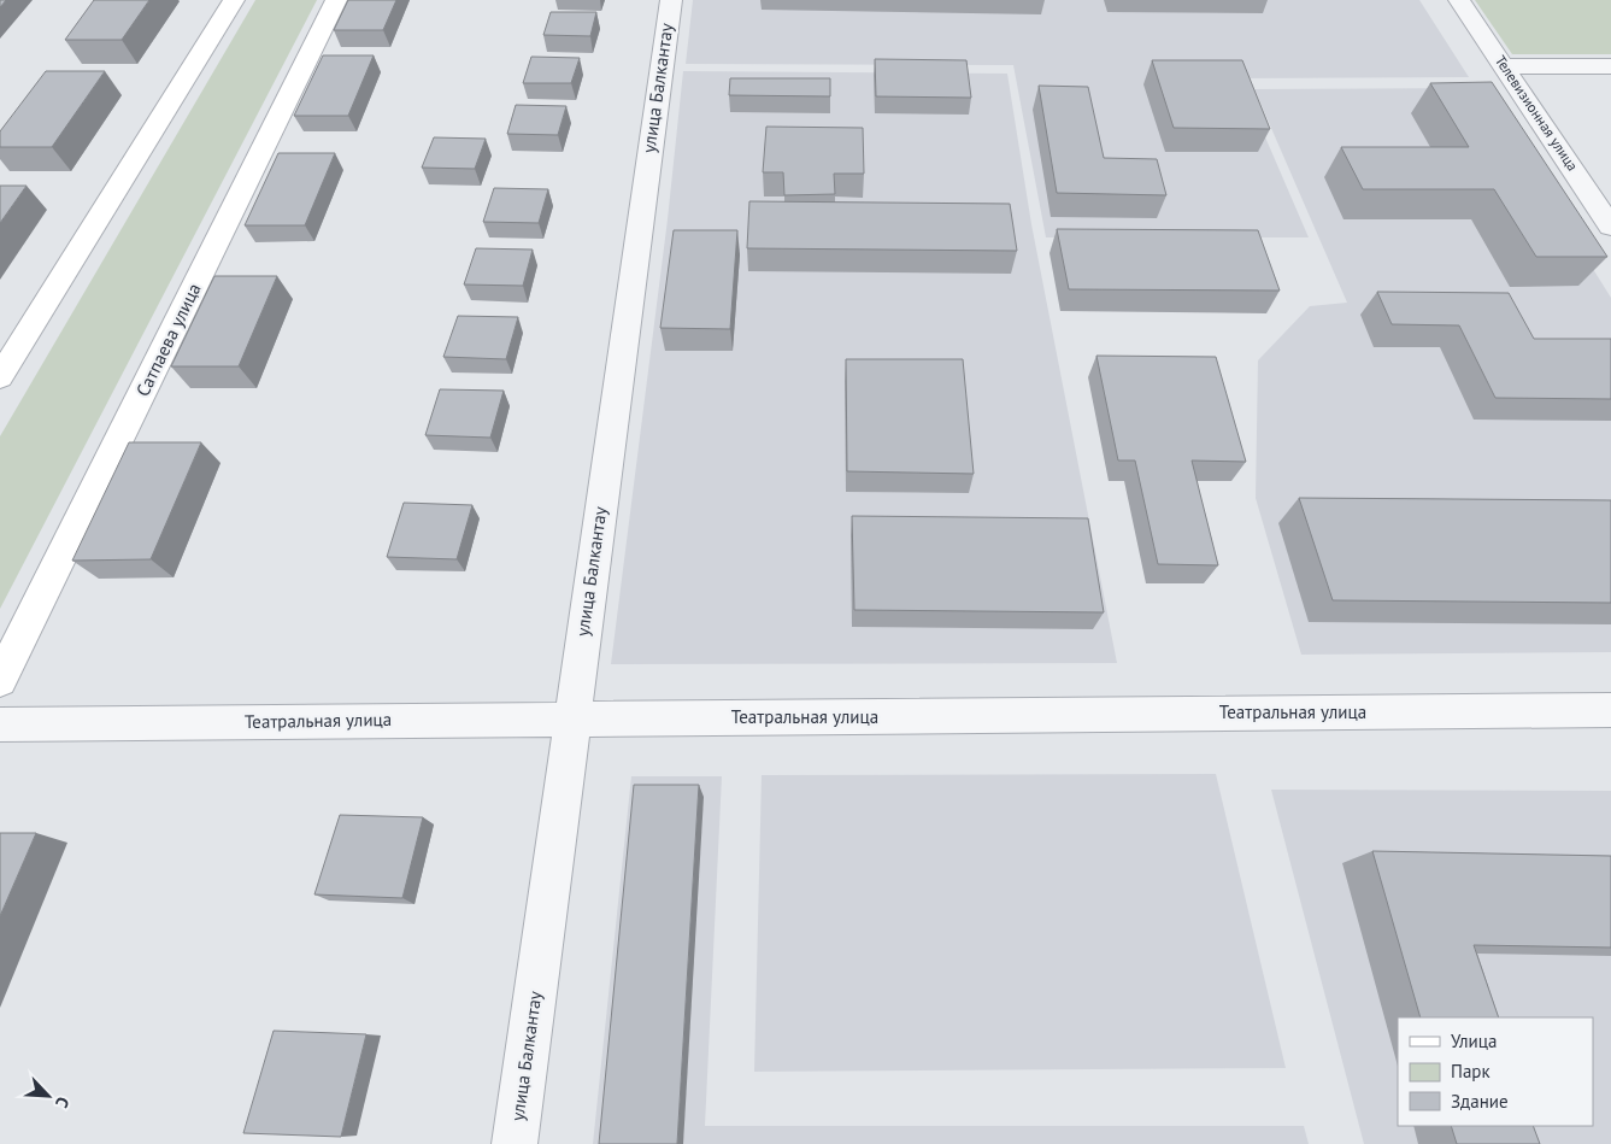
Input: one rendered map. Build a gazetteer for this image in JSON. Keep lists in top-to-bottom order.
{
  "streets": {
    "main road": ["Сатпаева улица"],
    "street": ["улица Балкантау", "Телевизионная улица", "Театральная улица"]
  },
  "crossings": [
    ["улица Балкантау", "Театральная улица"]
  ],
  "legend": ["Улица", "Парк", "Здание"],
  "north": "bottom right"
}
